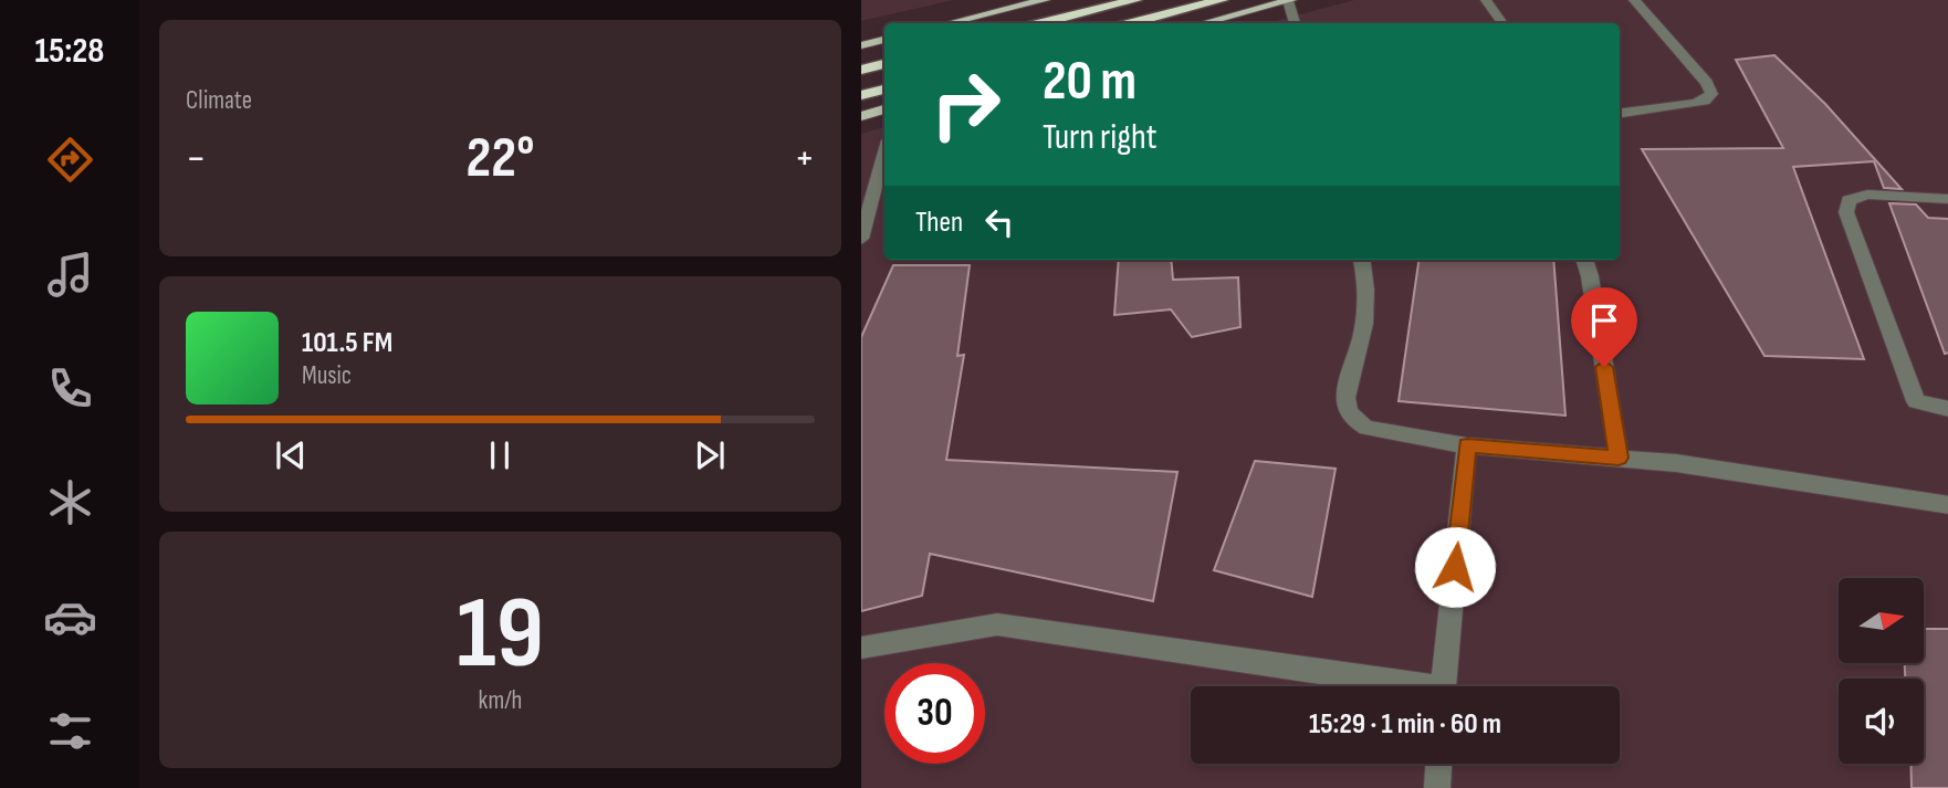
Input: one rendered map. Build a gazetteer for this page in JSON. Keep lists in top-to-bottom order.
{
  "north": "right",
  "page": {
    "tabs": "15:28",
    "tile": [
      "Climate",
      ["19", "km/h"]
    ],
    "turn": ["20 m", "Turn right"],
    "heat": ["−", "22°", "+"],
    "then": "Then",
    "song": ["101.5 FM", "Music"],
    "limit": "30",
    "trip": "15:29 · 1 min · 60 m"
  }
}
